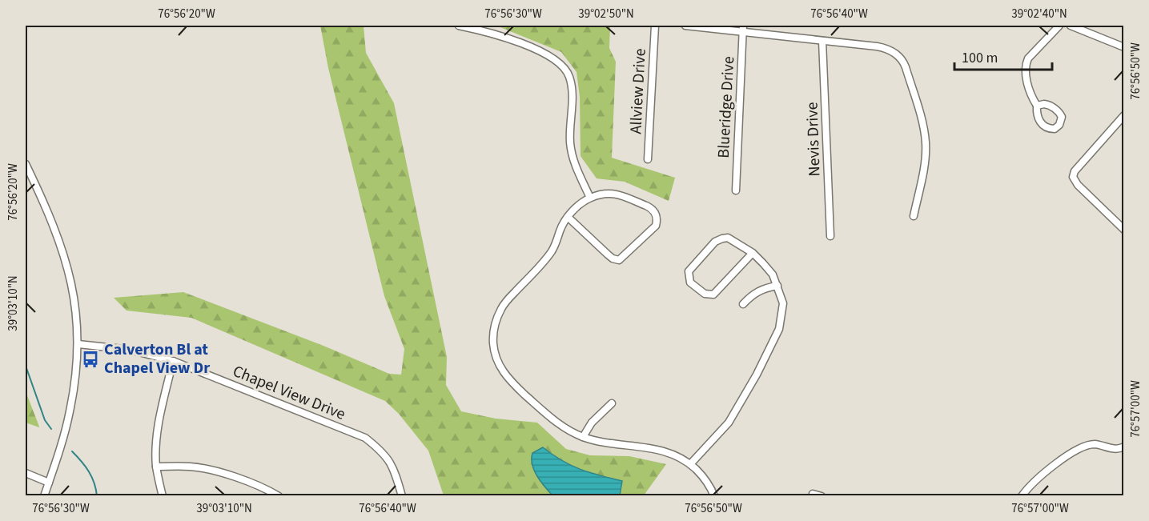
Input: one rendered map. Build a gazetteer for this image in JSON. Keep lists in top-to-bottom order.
{
  "streets": {
    "street": [
      "Allview Drive",
      "Blueridge Drive",
      "Nevis Drive",
      "Chapel View Drive"
    ]
  },
  "places": {
    "bus stop": ["Calverton Bl at Chapel View Dr"]
  },
  "scale_bar": "100 m",
  "coordinates": [
    "76°56'20\"W",
    "76°56'30\"W",
    "39°02'50\"N",
    "76°56'40\"W",
    "39°02'40\"N",
    "76°56'50\"W",
    "39°03'10\"N",
    "76°57'00\"W"
  ]
}
